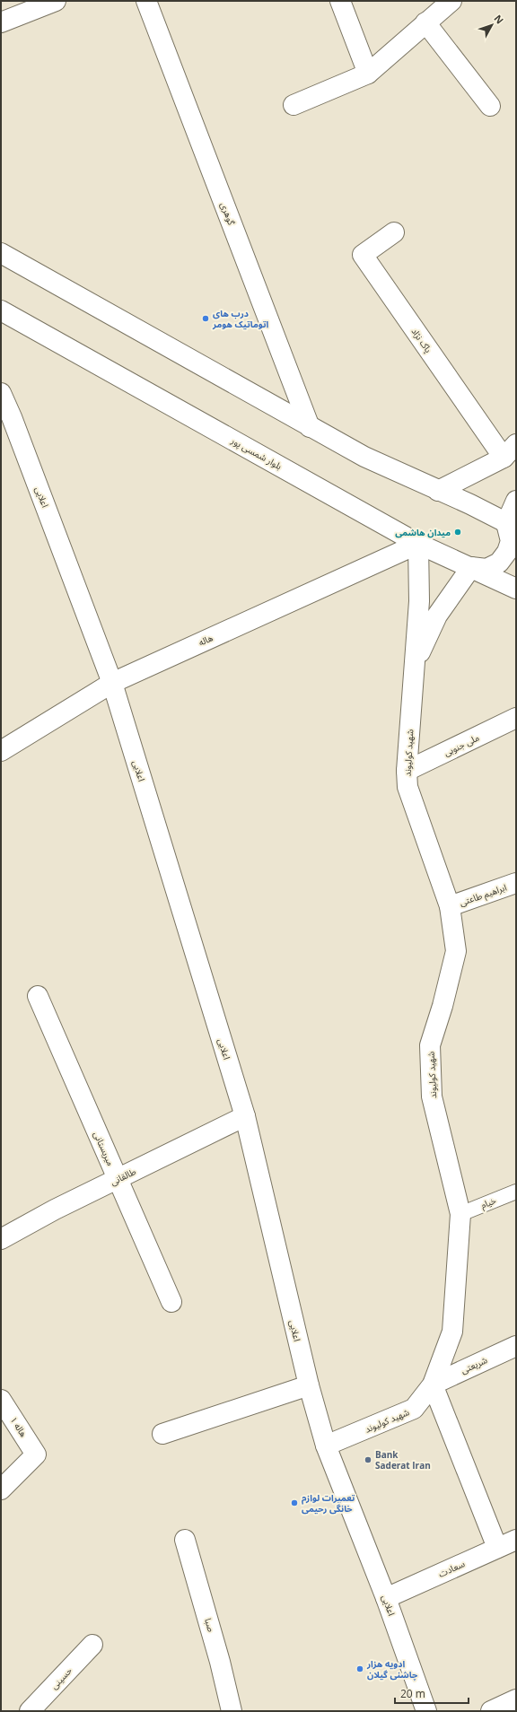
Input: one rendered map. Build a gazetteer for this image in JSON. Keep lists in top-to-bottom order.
{
  "streets": {
    "street": [
      "گوهری",
      "پاک نژاد",
      "بلوار شمسی پور",
      "اعلایی",
      "هاله",
      "ملی جنوبی",
      "شهید کولیوند",
      "ابراهیم طاعتی",
      "میربستانی",
      "طالقانی",
      "شریعتی",
      "هاله ۱",
      "سعادت",
      "صبا",
      "حسینی"
    ],
    "lane": ["خیام"]
  },
  "crossings": [
    ["بلوار شمسی پور", "هاله"],
    ["بلوار شمسی پور", "شهید کولیوند"],
    ["اعلایی", "هاله"],
    ["اعلایی", "شهید کولیوند"],
    ["اعلایی", "طالقانی"],
    ["اعلایی", "سعادت"],
    ["هاله", "شهید کولیوند"],
    ["ملی جنوبی", "شهید کولیوند"],
    ["شهید کولیوند", "ابراهیم طاعتی"],
    ["شهید کولیوند", "خیام"],
    ["شهید کولیوند", "شریعتی"],
    ["میربستانی", "طالقانی"]
  ],
  "places": [
    "درب های اتوماتیک هومر",
    "میدان هاشمی",
    "Bank Saderat Iran",
    "تعمیرات لوازم خانگی رحیمی",
    "ادویه هزار چاشنی گیلان"
  ],
  "scale_bar": "20 m",
  "north": "top right"
}
